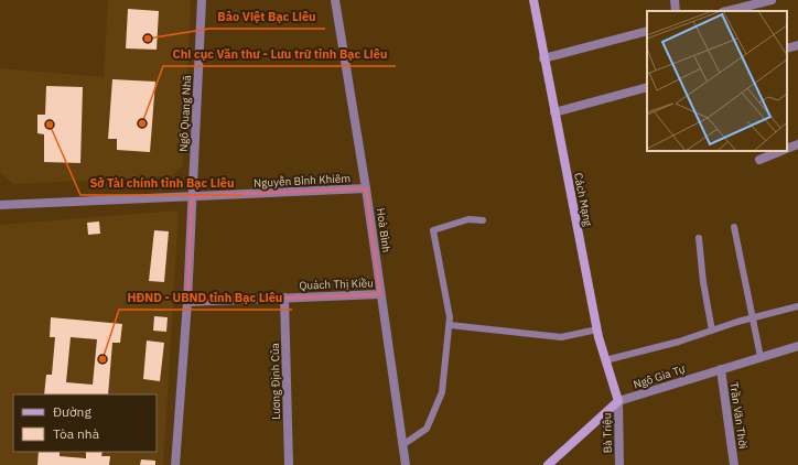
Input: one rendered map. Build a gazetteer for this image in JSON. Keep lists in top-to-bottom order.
{
  "streets": {
    "main road": ["Cách Mạng", "Ngô Gia Tự"],
    "street": [
      "Ngô Quang Nhã",
      "Nguyễn Bỉnh Khiêm",
      "Hoà Bình",
      "Quách Thị Kiều",
      "Lương Định Của",
      "Trần Văn Thời",
      "Bà Triệu"
    ]
  },
  "crossings": [
    ["Ngô Quang Nhã", "Nguyễn Bỉnh Khiêm"],
    ["Ngô Quang Nhã", "Quách Thị Kiều"],
    ["Nguyễn Bỉnh Khiêm", "Hoà Bình"],
    ["Cách Mạng", "Ngô Gia Tự"],
    ["Cách Mạng", "Bà Triệu"],
    ["Hoà Bình", "Quách Thị Kiều"],
    ["Quách Thị Kiều", "Lương Định Của"],
    ["Ngô Gia Tự", "Trần Văn Thời"],
    ["Ngô Gia Tự", "Bà Triệu"]
  ],
  "places": [
    "Bảo Việt Bạc Liêu",
    "Chi cục Văn thư - Lưu trữ tỉnh Bạc Liêu",
    "Sở Tài chính tỉnh Bạc Liêu",
    "HĐND - UBND tỉnh Bạc Liêu"
  ],
  "legend": ["Đường", "Tòa nhà"]
}
